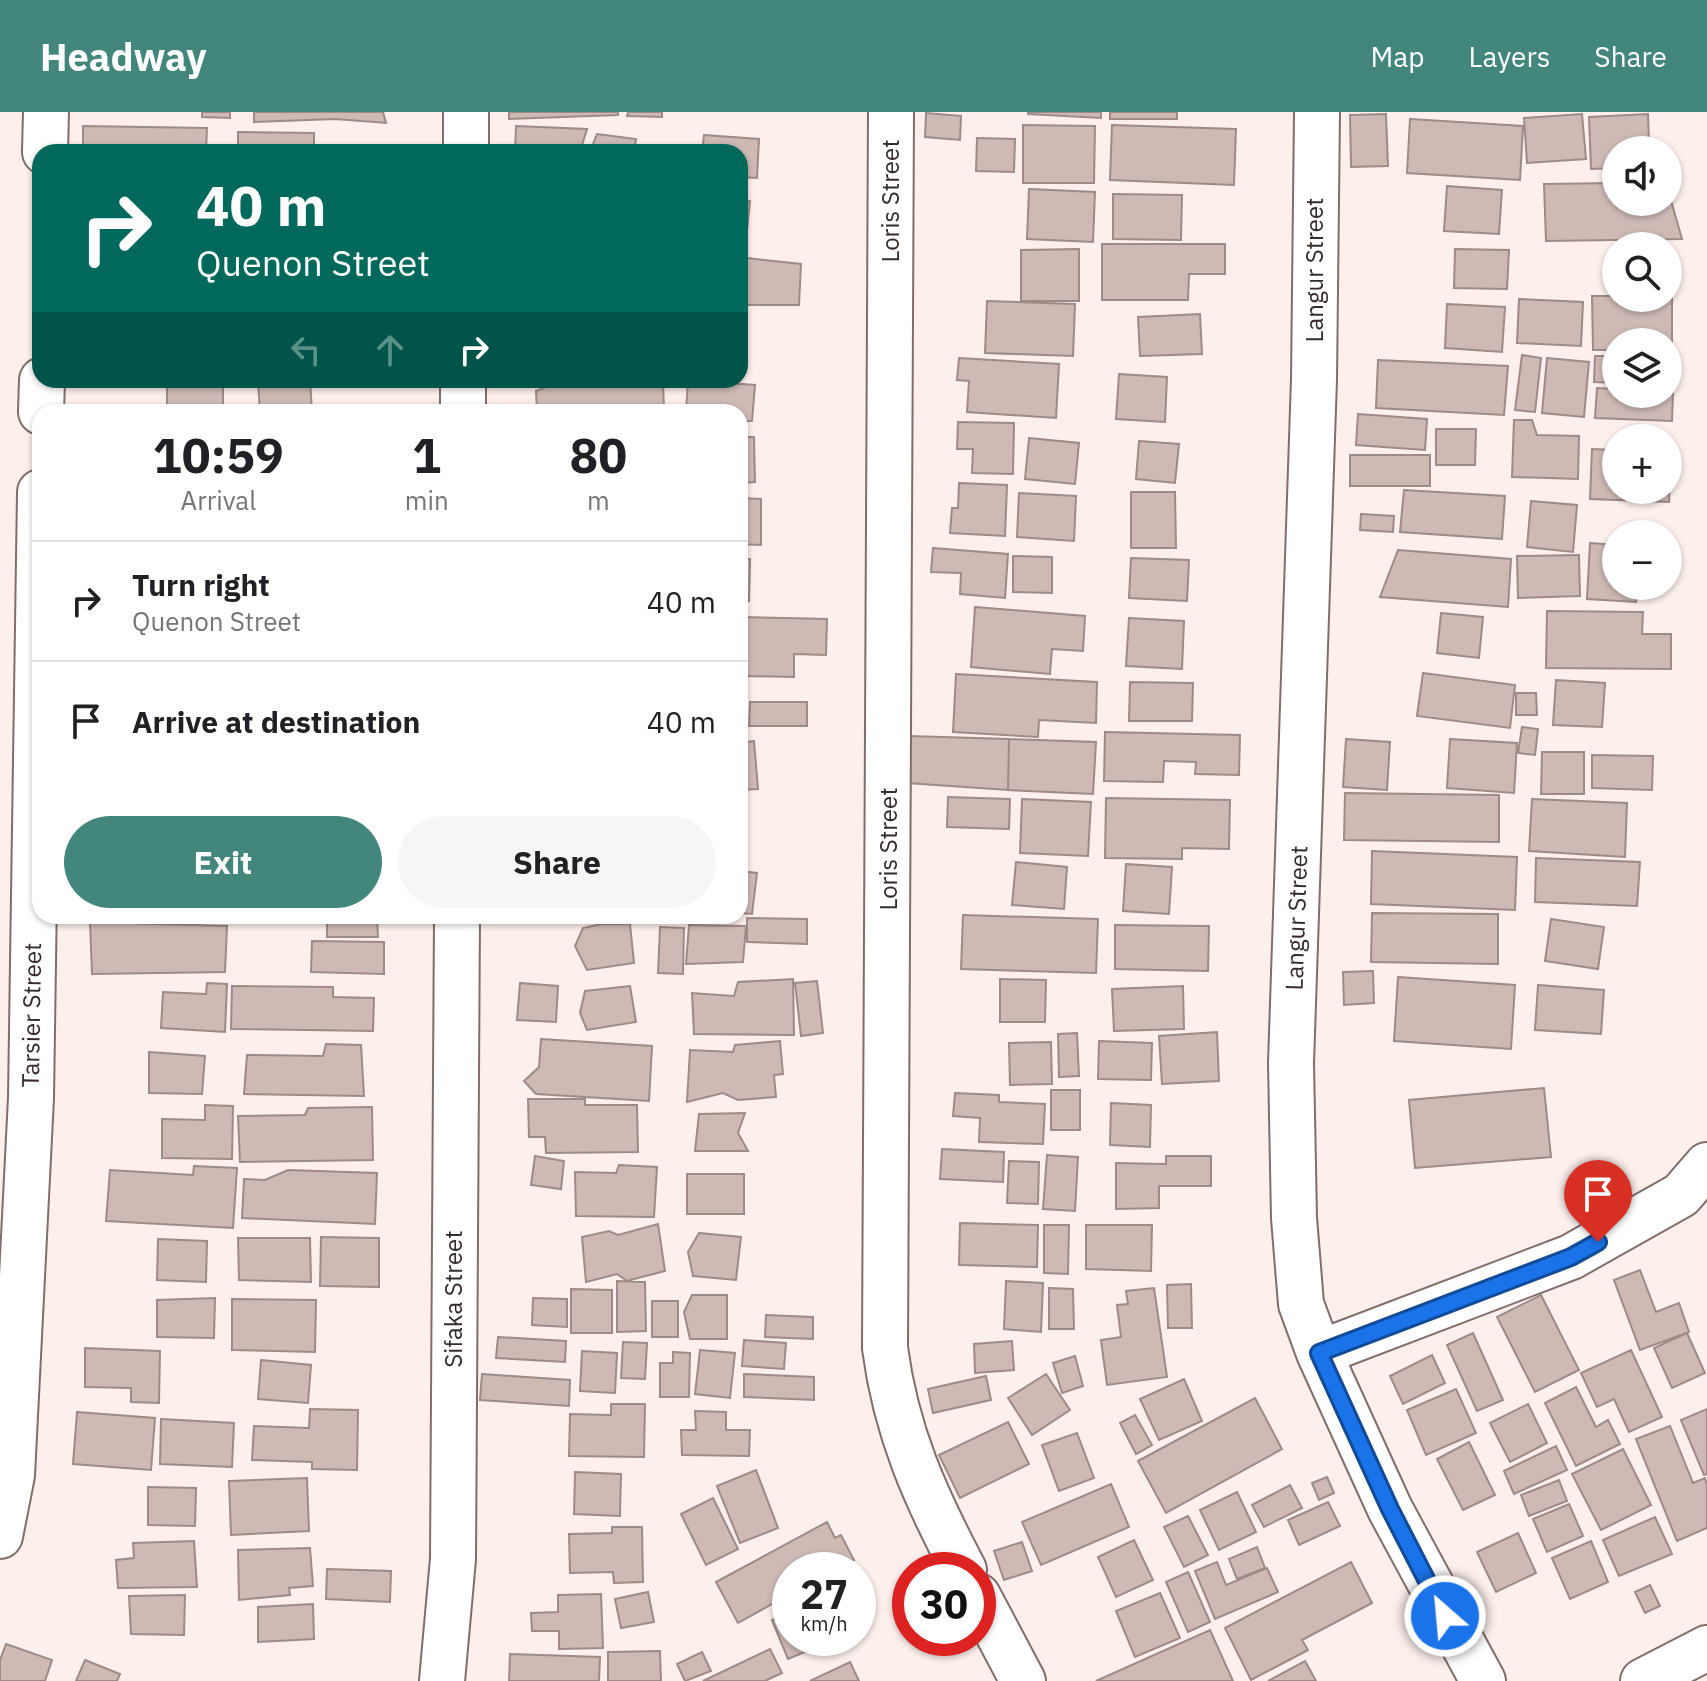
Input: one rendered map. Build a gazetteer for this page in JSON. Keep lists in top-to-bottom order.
{
  "streets": {
    "street": [
      "Loris Street",
      "Langur Street",
      "Tarsier Street",
      "Sifaka Street"
    ]
  },
  "page": {
    "header": "Headway",
    "nav": ["Map", "Layers", "Share"],
    "map_buttons": ["+", "−"],
    "turn": ["40 m", "Quenon Street"],
    "eta": [
      "10:59",
      "Arrival",
      "1",
      "min",
      "80",
      "m"
    ],
    "list": [
      {
        "name": "Turn right",
        "note": "Quenon Street",
        "value": "40 m"
      },
      {
        "name": "Arrive at destination",
        "value": "40 m"
      }
    ],
    "buttons": ["Exit", "Share"],
    "speed": "27 km/h",
    "limit": "30"
  }
}
